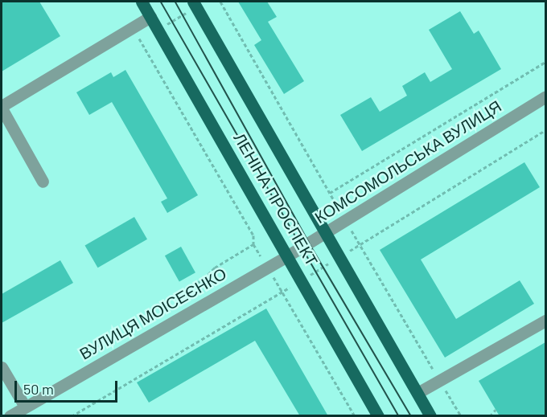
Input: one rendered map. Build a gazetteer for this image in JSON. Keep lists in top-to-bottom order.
{
  "streets": {
    "main road": ["ЛЕНІНА ПРОСПЕКТ"],
    "street": ["КОМСОМОЛЬСЬКА ВУЛИЦЯ", "ВУЛИЦЯ МОІСЕЄНКО"]
  },
  "crossings": [
    ["КОМСОМОЛЬСЬКА ВУЛИЦЯ", "ЛЕНІНА ПРОСПЕКТ"],
    ["КОМСОМОЛЬСЬКА ВУЛИЦЯ", "ВУЛИЦЯ МОІСЕЄНКО"],
    ["ЛЕНІНА ПРОСПЕКТ", "ВУЛИЦЯ МОІСЕЄНКО"]
  ],
  "scale_bar": "50 m"
}
